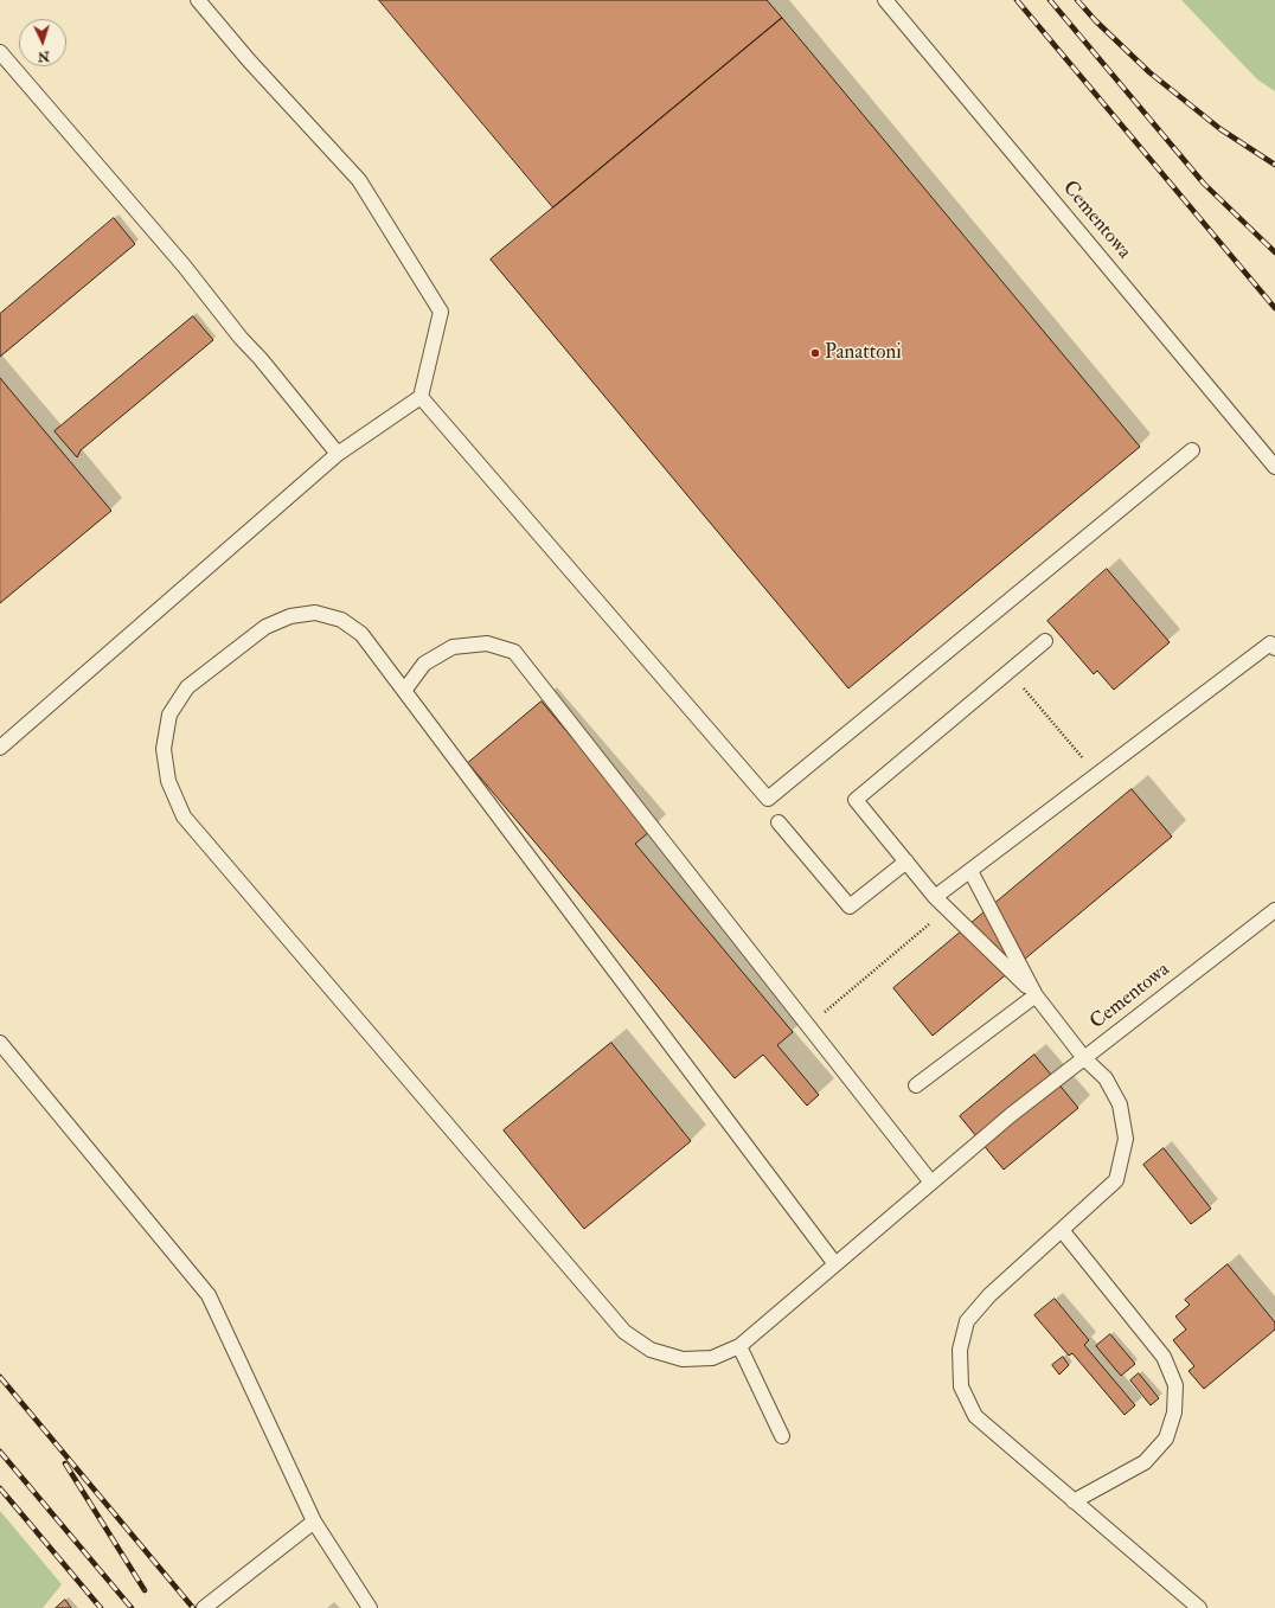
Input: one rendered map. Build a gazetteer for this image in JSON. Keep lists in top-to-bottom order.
{
  "streets": {
    "lane": ["Cementowa"]
  },
  "places": ["Panattoni"],
  "north": "bottom"
}
